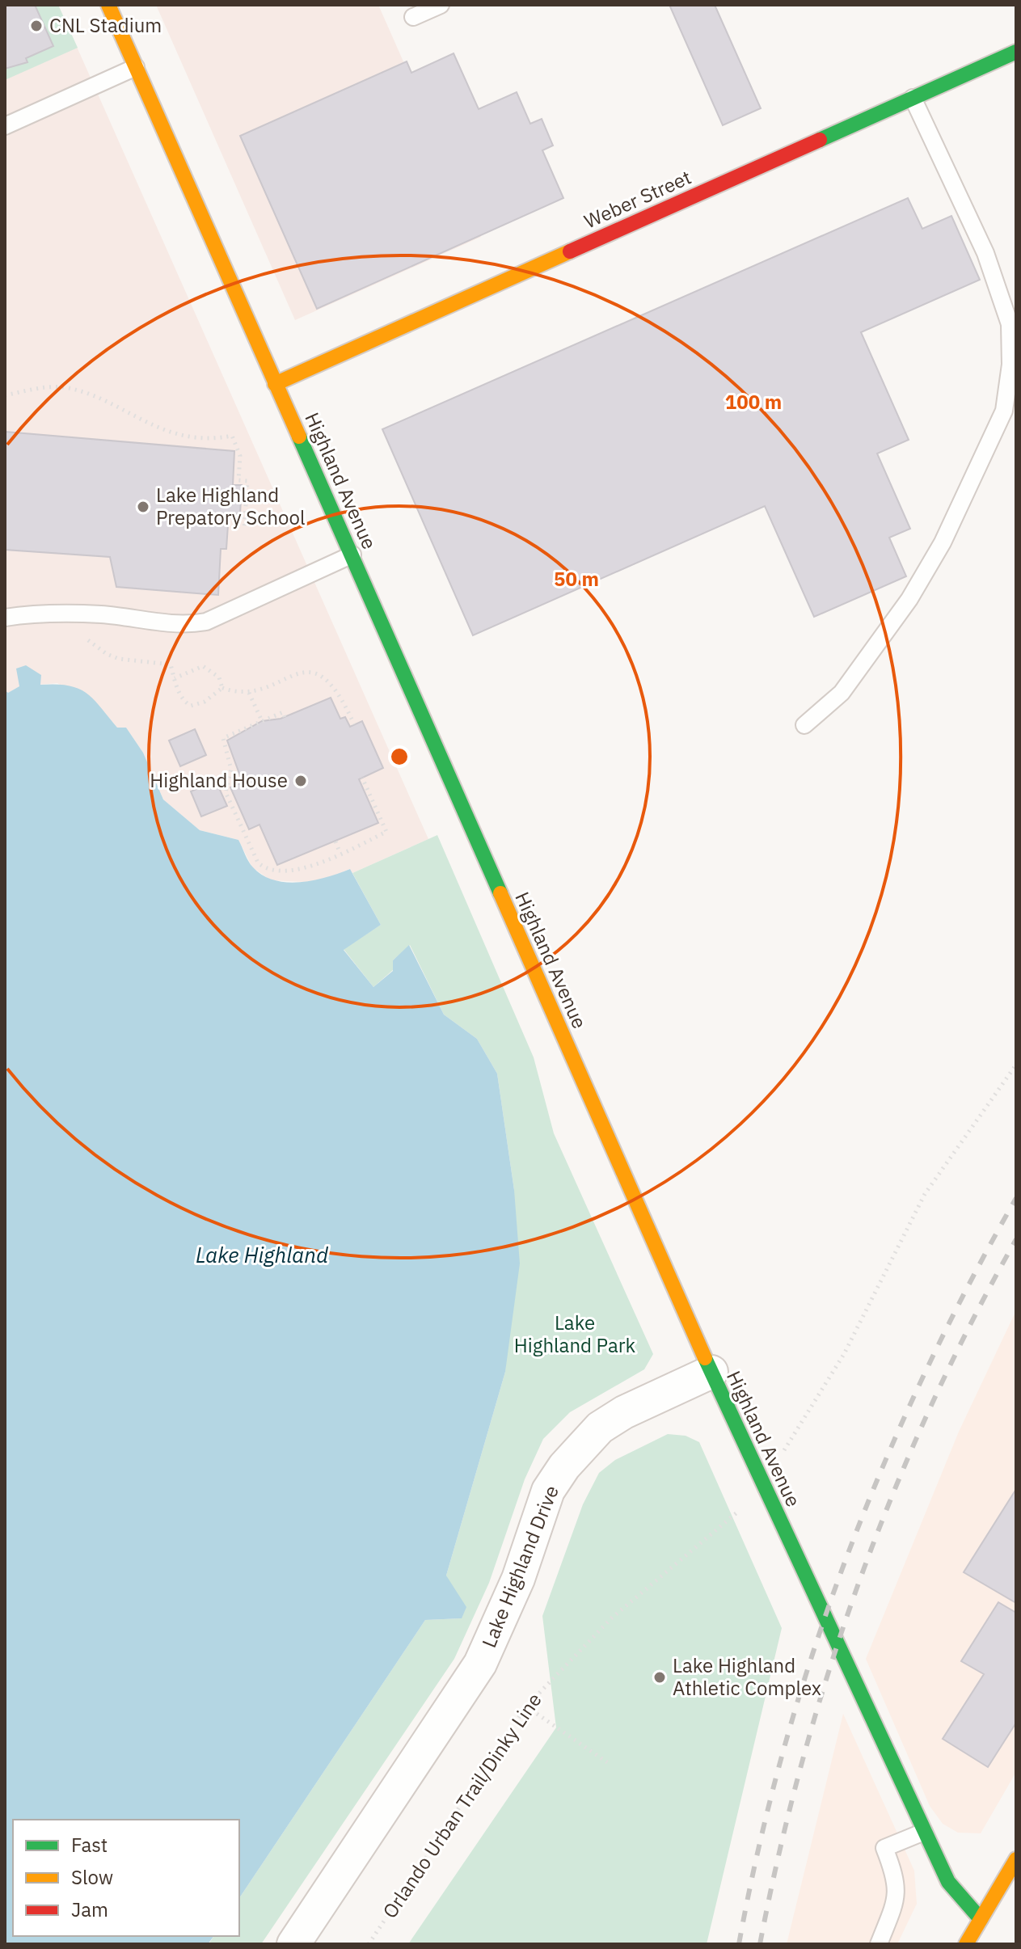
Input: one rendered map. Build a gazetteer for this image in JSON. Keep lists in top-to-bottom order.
{
  "streets": {
    "street": ["Weber Street", "Highland Avenue", "Lake Highland Drive"],
    "path": ["Orlando Urban Trail/Dinky Line"]
  },
  "crossings": [
    ["Weber Street", "Highland Avenue"],
    ["Highland Avenue", "Lake Highland Drive"]
  ],
  "water": ["Lake Highland"],
  "parks": ["Lake Highland Park"],
  "places": [
    "CNL Stadium",
    "Lake Highland Prepatory School",
    "Highland House",
    "Lake Highland Athletic Complex"
  ],
  "legend": ["Fast", "Slow", "Jam"],
  "rings": ["100 m", "50 m"]
}
